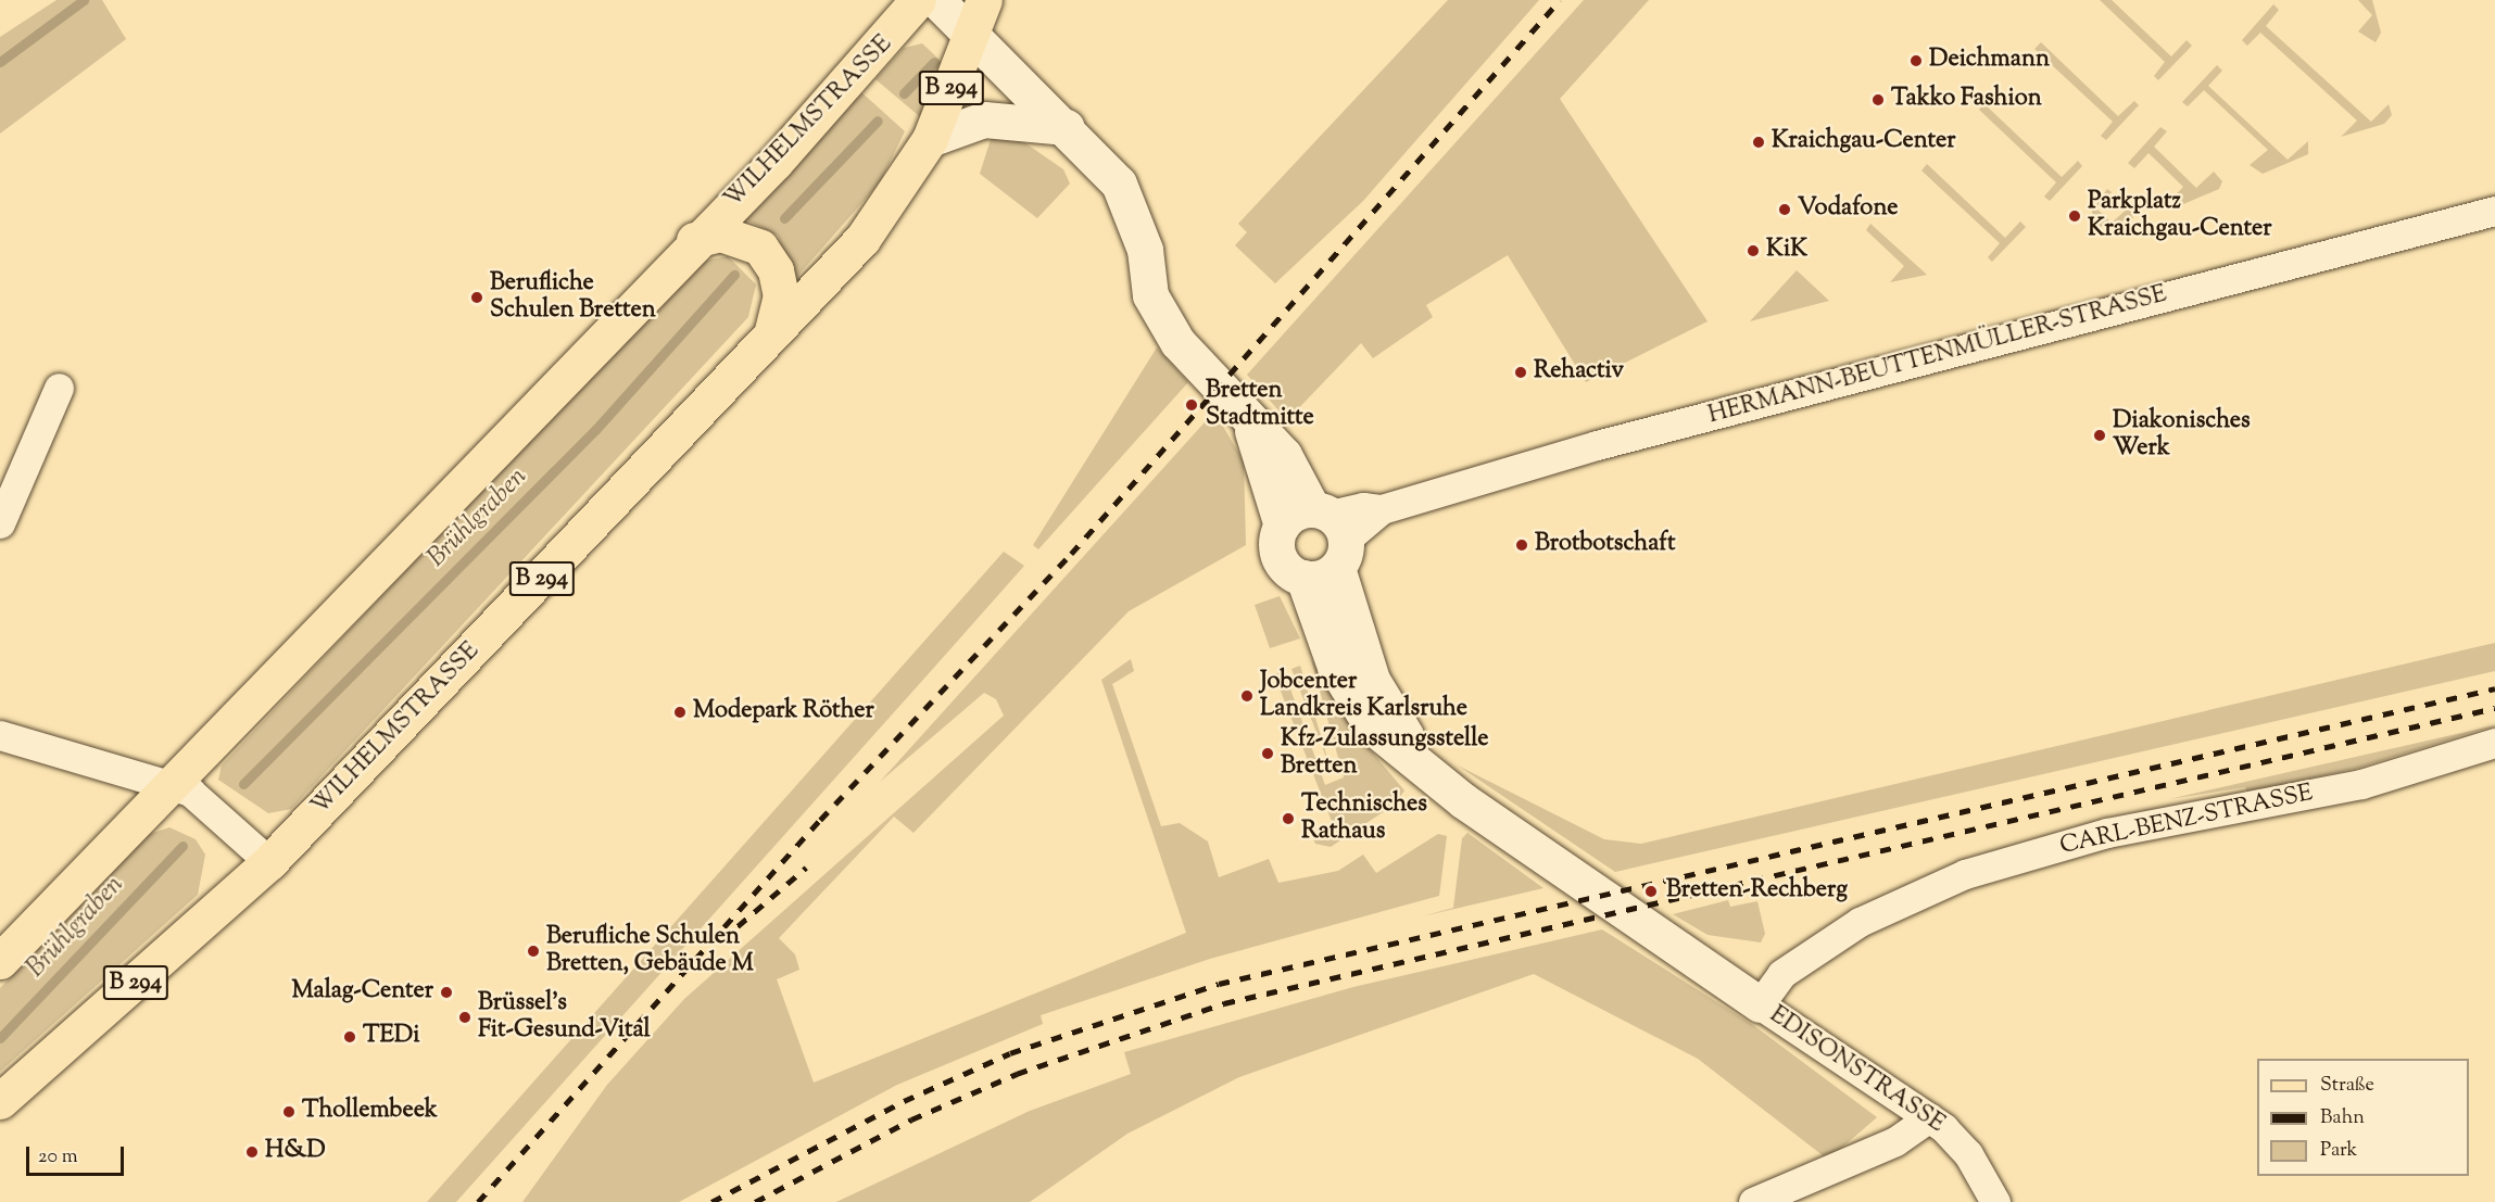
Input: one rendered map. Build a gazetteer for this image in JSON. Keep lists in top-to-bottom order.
{
  "streets": {
    "main road": ["B 294", "WILHELMSTRASSE"],
    "street": ["HERMANN-BEUTTENMÜLLER-STRASSE", "CARL-BENZ-STRASSE", "EDISONSTRASSE"]
  },
  "crossings": [
    ["CARL-BENZ-STRASSE", "EDISONSTRASSE"]
  ],
  "water": ["Brühlgraben"],
  "places": [
    "Deichmann",
    "Takko Fashion",
    "Kraichgau-Center",
    "Vodafone",
    "Parkplatz Kraichgau-Center",
    "KiK",
    "Berufliche Schulen Bretten",
    "Rehactiv",
    "Bretten Stadtmitte",
    "Diakonisches Werk",
    "Brotbotschaft",
    "Jobcenter Landkreis Karlsruhe",
    "Modepark Röther",
    "Kfz-Zulassungsstelle Bretten",
    "Technisches Rathaus",
    "Bretten-Rechberg",
    "Berufliche Schulen Bretten, Gebäude M",
    "Malag-Center",
    "Brüssel's Fit-Gesund-Vital",
    "TEDi",
    "Thollembeek",
    "H&D"
  ],
  "legend": ["Straße", "Bahn", "Park"],
  "scale_bar": "20 m"
}
